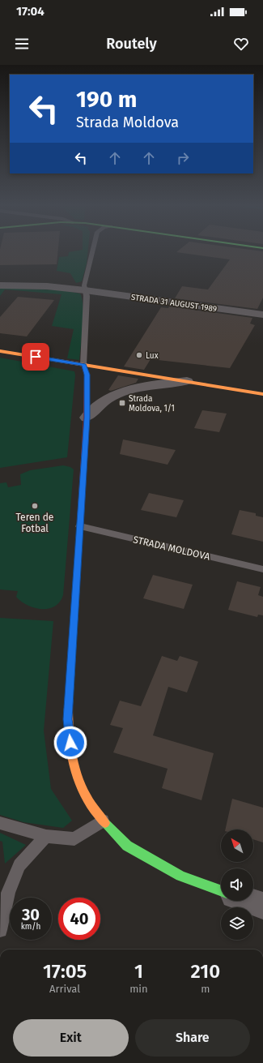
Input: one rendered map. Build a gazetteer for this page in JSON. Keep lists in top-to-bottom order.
{
  "streets": {
    "street": ["STRADA 31 AUGUST 1989"],
    "lane": ["STRADA MOLDOVA"]
  },
  "places": {
    "other": ["Lux", "Teren de Fotbal"],
    "transit": ["Strada Moldova, 1/1"]
  },
  "north": "top left",
  "page": {
    "status": "17:04",
    "header": "Routely",
    "turn": ["190 m", "Strada Moldova"],
    "speed": "30 km/h",
    "limit": "40",
    "eta": [
      "17:05",
      "Arrival",
      "1",
      "min",
      "210",
      "m"
    ],
    "buttons": ["Exit", "Share"]
  }
}
